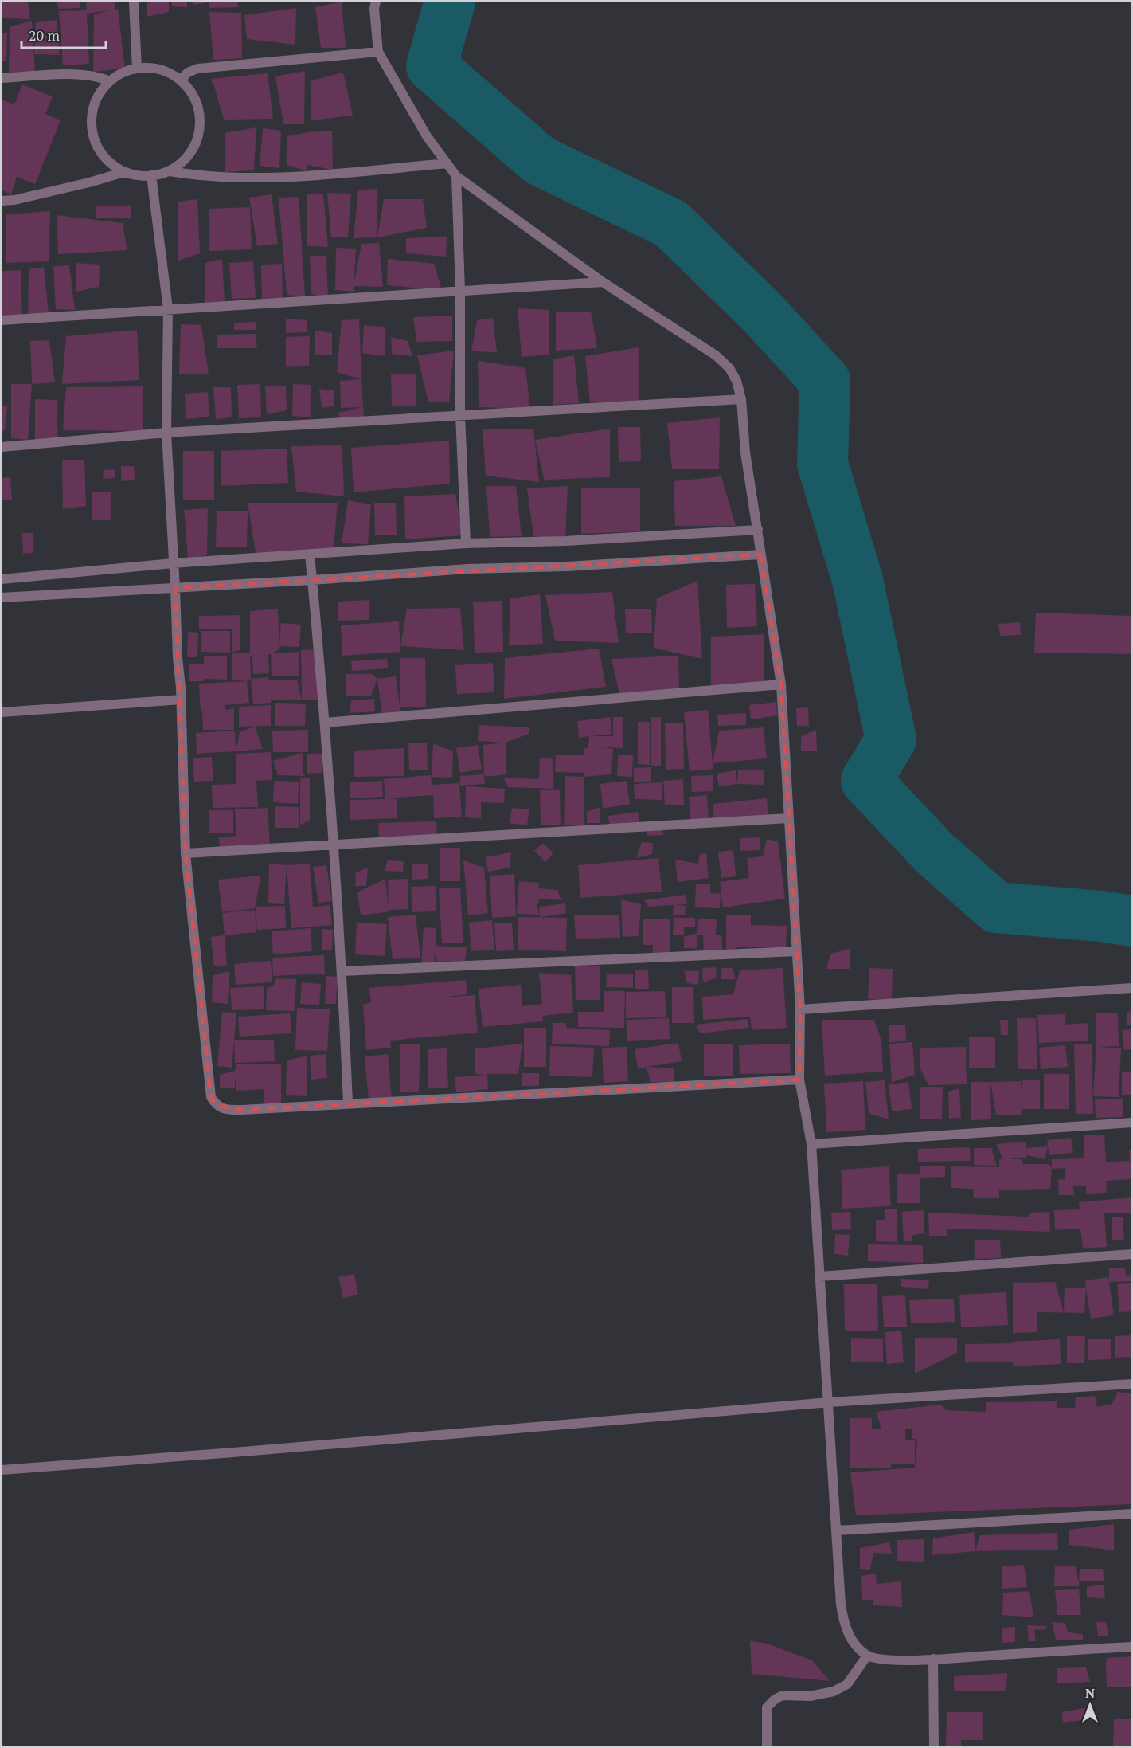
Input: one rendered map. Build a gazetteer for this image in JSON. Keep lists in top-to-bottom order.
{
  "scale_bar": "20 m",
  "north": "top"
}
